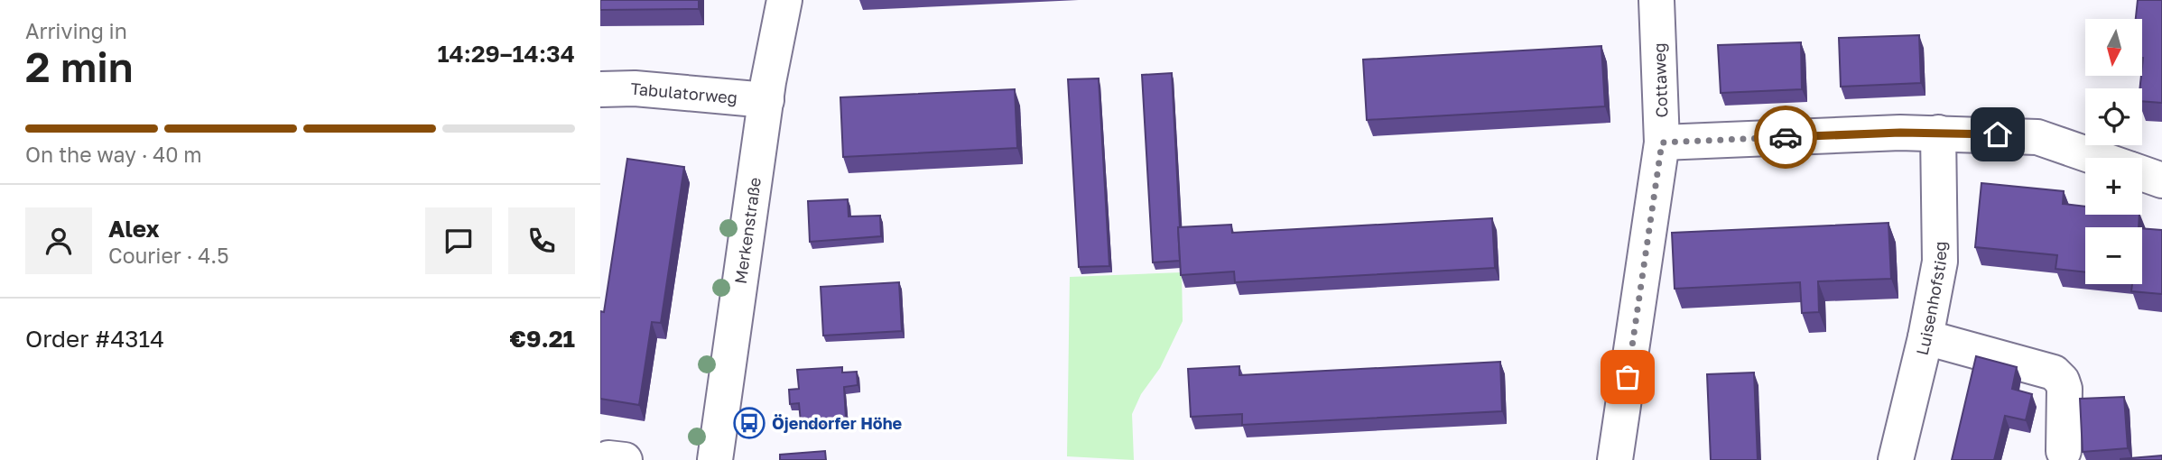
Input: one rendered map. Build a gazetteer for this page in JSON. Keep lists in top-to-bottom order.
{
  "streets": {
    "street": [
      "Cottaweg",
      "Tabulatorweg",
      "Merkenstraße",
      "Luisenhofstieg"
    ]
  },
  "crossings": [
    ["Tabulatorweg", "Merkenstraße"]
  ],
  "places": {
    "bus stop": ["Öjendorfer Höhe"]
  },
  "north": "bottom",
  "page": {
    "heading": ["2 min", "Arriving in", "14:29–14:34"],
    "panel": [
      "Alex",
      "Courier · 4.5",
      "Order #4314",
      "€9.21"
    ],
    "map_buttons": ["+", "−"],
    "bar": "On the way · 40 m"
  }
}
